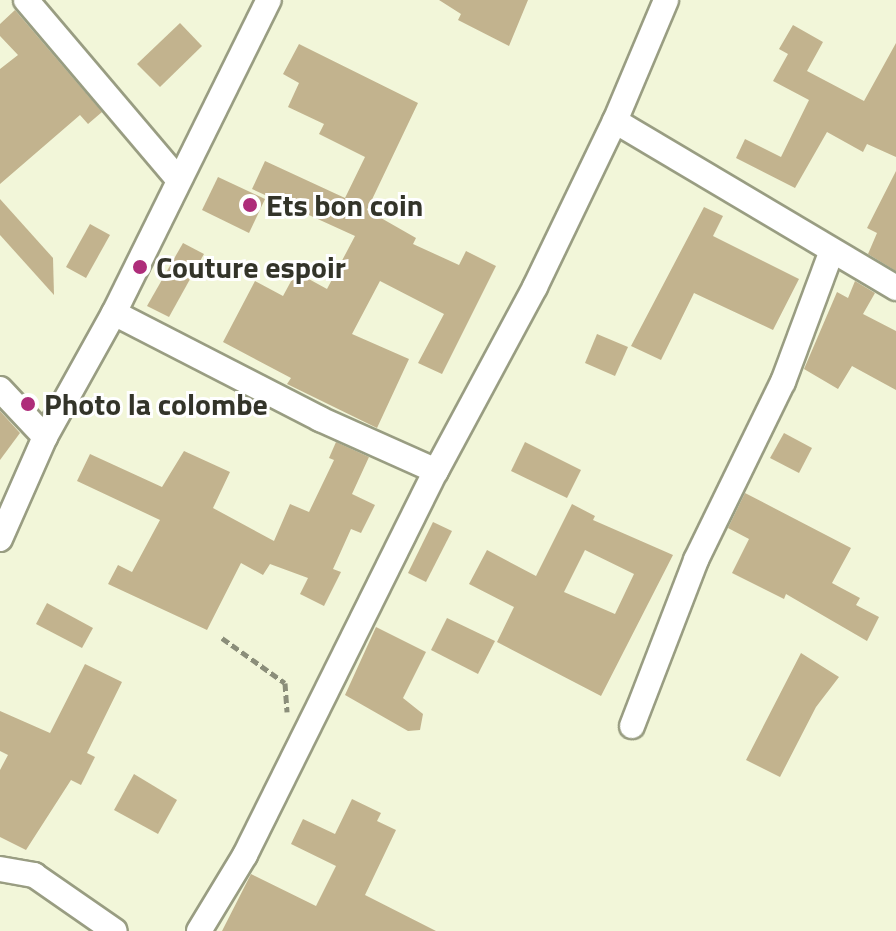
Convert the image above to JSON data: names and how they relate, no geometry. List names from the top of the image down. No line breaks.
{"places":["Ets bon coin","Couture espoir","Photo la colombe"]}
